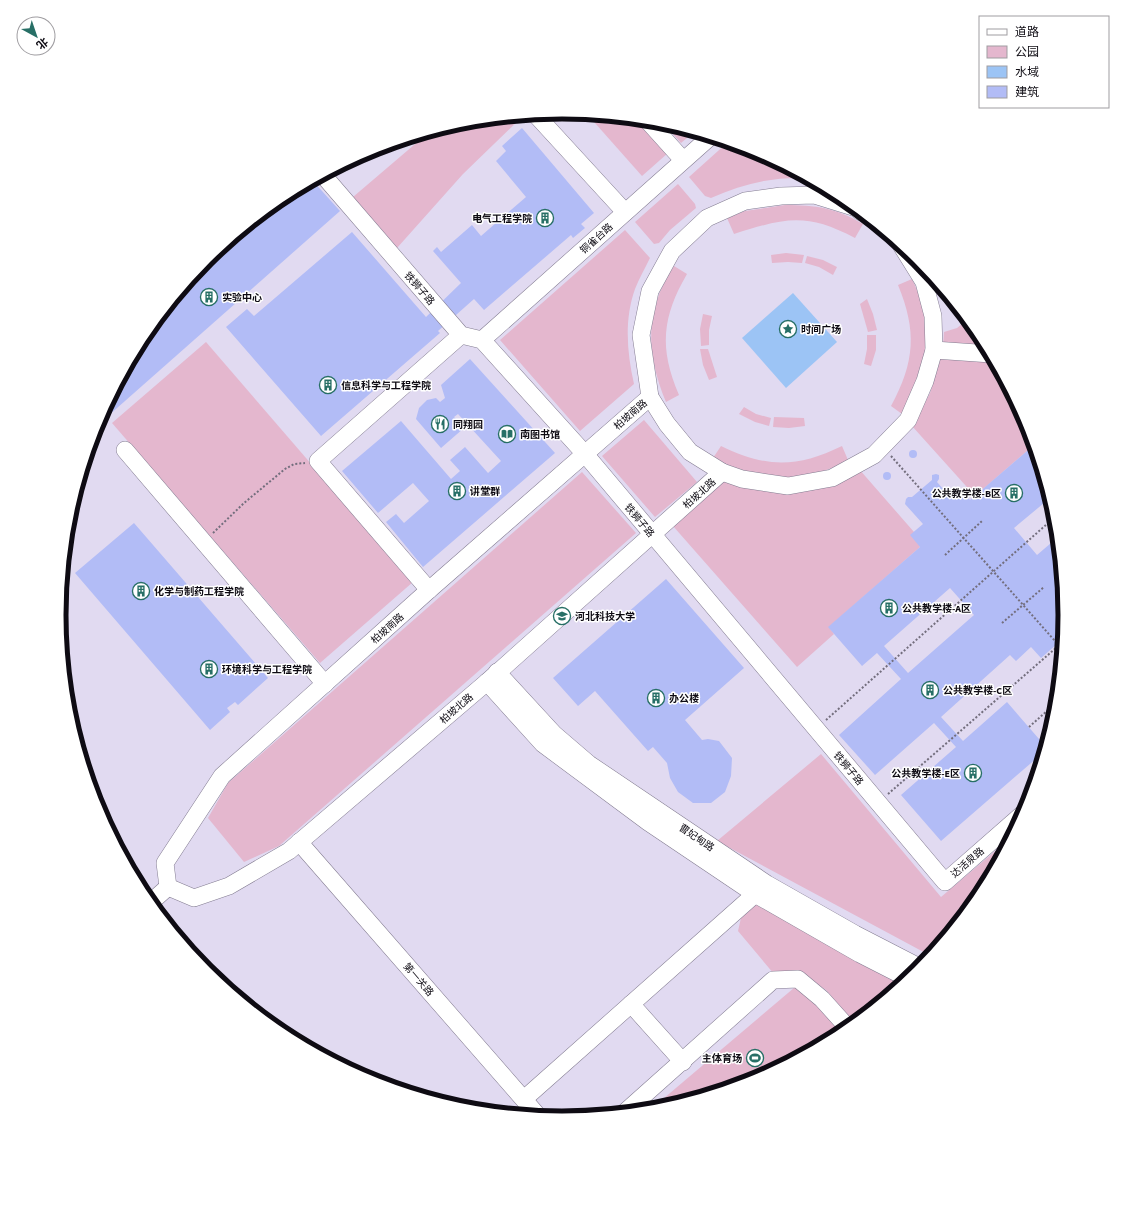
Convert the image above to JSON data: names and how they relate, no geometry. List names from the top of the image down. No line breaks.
{"streets":{"street":["铜雀台路","铁狮子路","柏坡南路","柏坡北路","曹妃甸路","达活泉路","第一关路"]},"crossings":[["铜雀台路","铁狮子路"],["铁狮子路","柏坡南路"],["铁狮子路","柏坡北路"],["铁狮子路","达活泉路"],["柏坡南路","柏坡北路"],["柏坡北路","曹妃甸路"],["柏坡北路","第一关路"]],"places":{"building":["电气工程学院","实验中心","信息科学与工程学院","讲堂群","公共教学楼-B区","化学与制药工程学院","公共教学楼-A区","环境科学与工程学院","公共教学楼-C区","办公楼","公共教学楼-E区"],"place":["时间广场"],"restaurant":["同翔园"],"library":["南图书馆"],"school or university":["河北科技大学"],"sports":["主体育场"]},"legend":["道路","公园","水域","建筑"],"north":"bottom right"}
